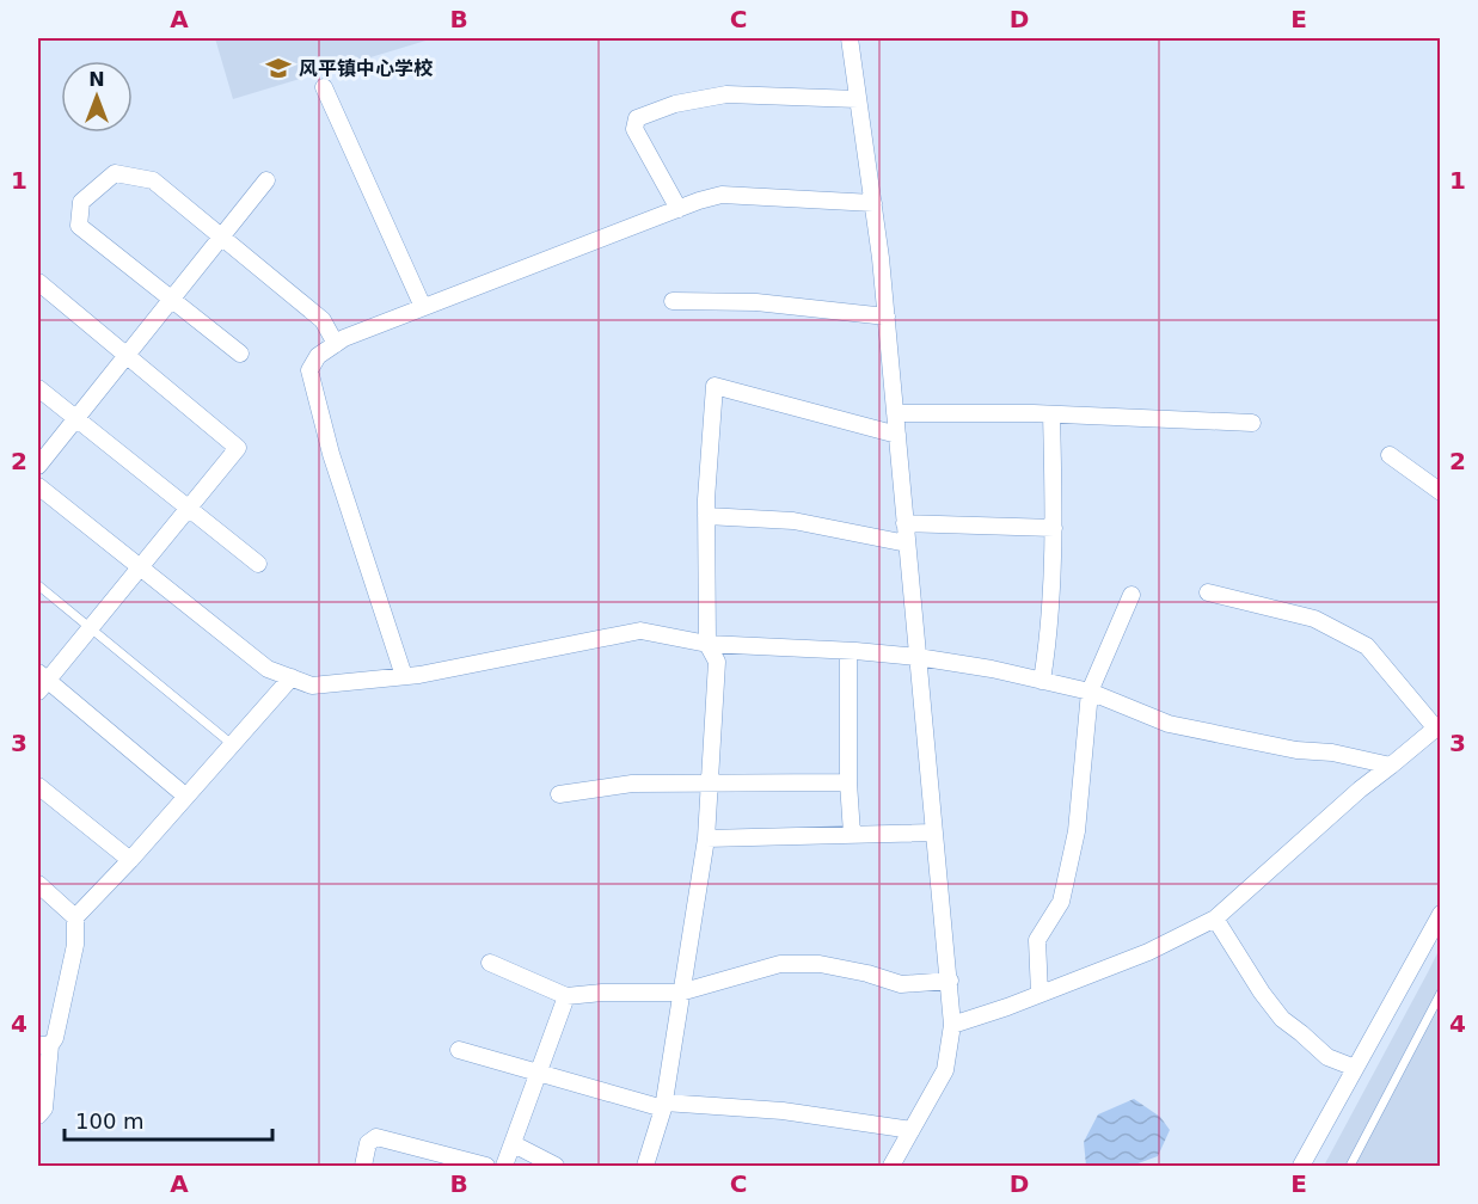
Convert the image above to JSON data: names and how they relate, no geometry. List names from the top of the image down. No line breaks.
{"places":{"school or university":["风平镇中心学校"]},"scale_bar":"100 m","north":"top","grid":{"columns":["A","B","C","D","E"],"rows":["1","2","3","4"]}}
